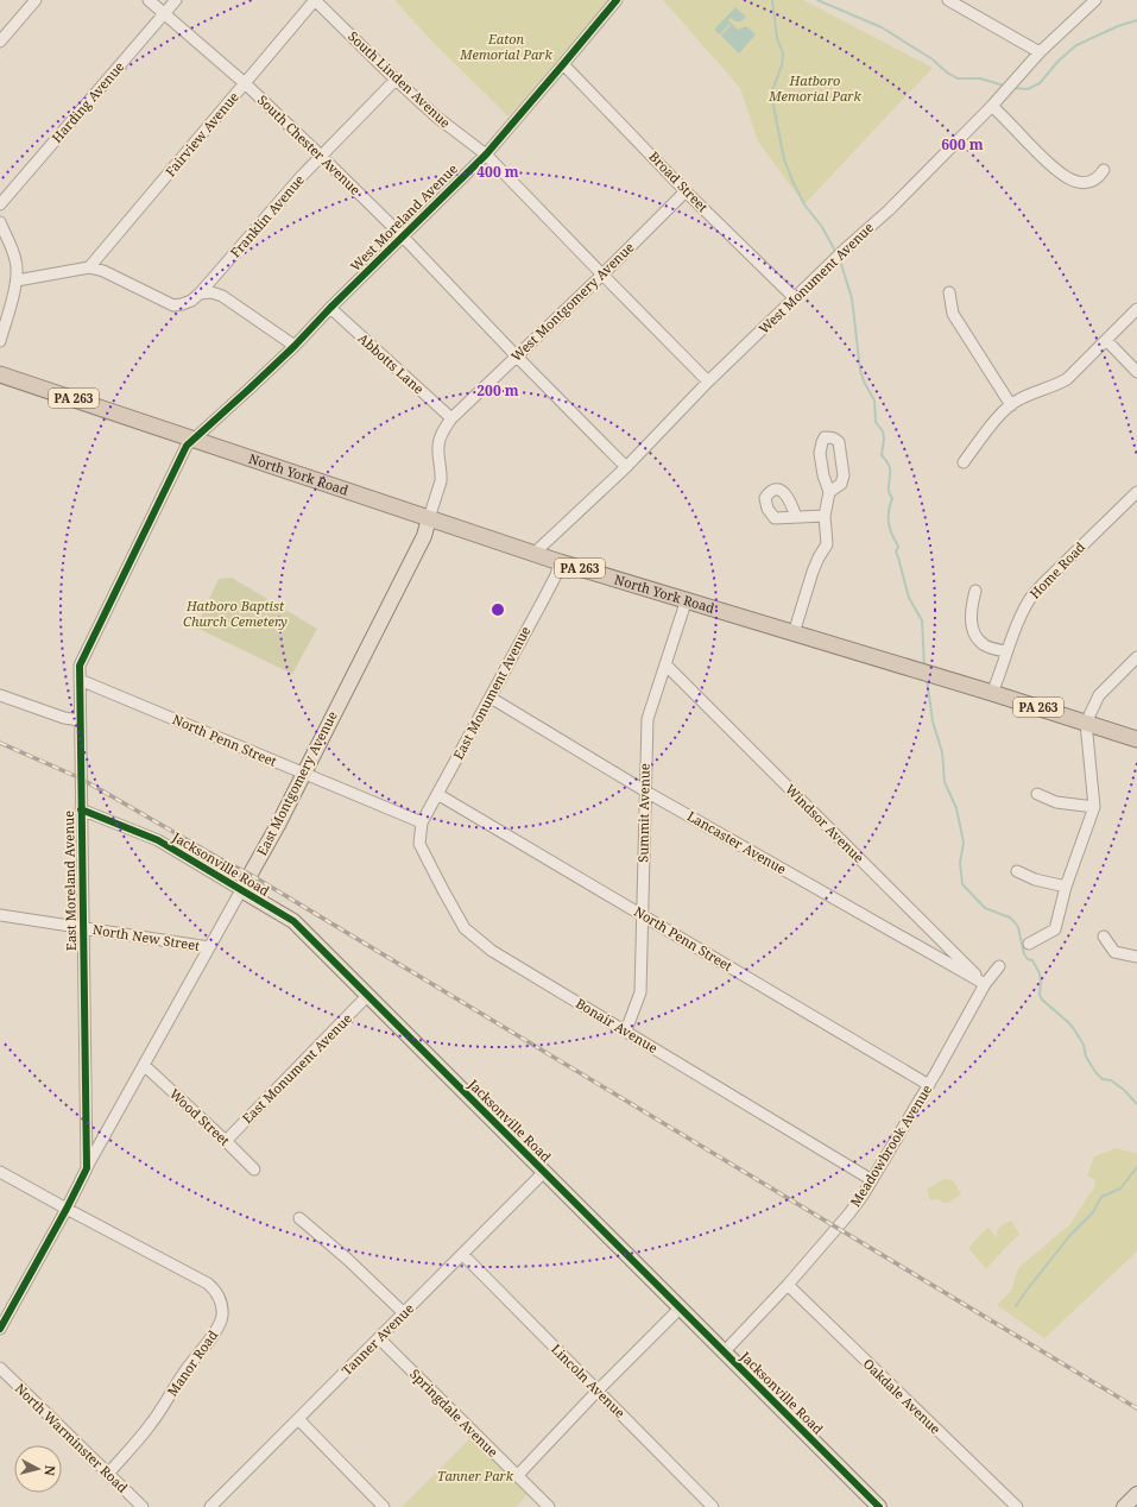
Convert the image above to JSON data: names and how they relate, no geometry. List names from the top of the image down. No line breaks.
{"streets":{"highway":["PA 263","North York Road"],"main road":["East Montgomery Avenue","Jacksonville Road"],"street":["South Linden Avenue","Harding Avenue","Fairview Avenue","South Chester Avenue","Broad Street","Franklin Avenue","West Moreland Avenue","West Monument Avenue","West Montgomery Avenue","Abbotts Lane","Home Road","East Monument Avenue","North Penn Street","Summit Avenue","Windsor Avenue","Lancaster Avenue","East Moreland Avenue","North New Street","Bonair Avenue","Wood Street","Meadowbrook Avenue","Tanner Avenue","Manor Road","Lincoln Avenue","Oakdale Avenue","Springdale Avenue","North Warminster Road"]},"crossings":[["South Linden Avenue","Fairview Avenue"],["South Linden Avenue","Franklin Avenue"],["South Linden Avenue","West Moreland Avenue"],["South Linden Avenue","West Monument Avenue"],["South Linden Avenue","West Montgomery Avenue"],["Harding Avenue","South Chester Avenue"],["Fairview Avenue","South Chester Avenue"],["South Chester Avenue","Franklin Avenue"],["South Chester Avenue","West Moreland Avenue"],["South Chester Avenue","West Monument Avenue"],["South Chester Avenue","West Montgomery Avenue"],["Broad Street","West Moreland Avenue"],["Broad Street","West Monument Avenue"],["Broad Street","West Montgomery Avenue"],["West Moreland Avenue","Abbotts Lane"],["West Moreland Avenue","PA 263"],["West Moreland Avenue","North York Road"],["West Moreland Avenue","East Moreland Avenue"],["West Monument Avenue","North York Road"],["West Montgomery Avenue","Abbotts Lane"],["West Montgomery Avenue","North York Road"],["West Montgomery Avenue","East Montgomery Avenue"],["PA 263","North York Road"],["PA 263","East Moreland Avenue"],["North York Road","Home Road"],["North York Road","East Monument Avenue"],["North York Road","East Montgomery Avenue"],["North York Road","Summit Avenue"],["North York Road","East Moreland Avenue"],["East Monument Avenue","North Penn Street"],["East Monument Avenue","Lancaster Avenue"],["East Monument Avenue","Jacksonville Road"],["East Monument Avenue","Bonair Avenue"],["East Monument Avenue","Wood Street"],["North Penn Street","East Montgomery Avenue"],["North Penn Street","Summit Avenue"],["North Penn Street","East Moreland Avenue"],["North Penn Street","Bonair Avenue"],["North Penn Street","Meadowbrook Avenue"],["East Montgomery Avenue","Jacksonville Road"],["East Montgomery Avenue","East Moreland Avenue"],["East Montgomery Avenue","North New Street"],["East Montgomery Avenue","Wood Street"],["Summit Avenue","Windsor Avenue"],["Summit Avenue","Lancaster Avenue"],["Summit Avenue","Bonair Avenue"],["Windsor Avenue","Lancaster Avenue"],["Windsor Avenue","Meadowbrook Avenue"],["Lancaster Avenue","Meadowbrook Avenue"],["Jacksonville Road","East Moreland Avenue"],["Jacksonville Road","Meadowbrook Avenue"],["Jacksonville Road","Tanner Avenue"],["East Moreland Avenue","North New Street"],["East Moreland Avenue","Manor Road"],["Bonair Avenue","Meadowbrook Avenue"],["Meadowbrook Avenue","Oakdale Avenue"],["Tanner Avenue","Lincoln Avenue"],["Tanner Avenue","Springdale Avenue"],["Manor Road","North Warminster Road"]],"parks":["Eaton Memorial Park","Hatboro Memorial Park","Hatboro Baptist Church Cemetery","Tanner Park"],"north":"right","rings":["600 m","400 m","200 m"]}
